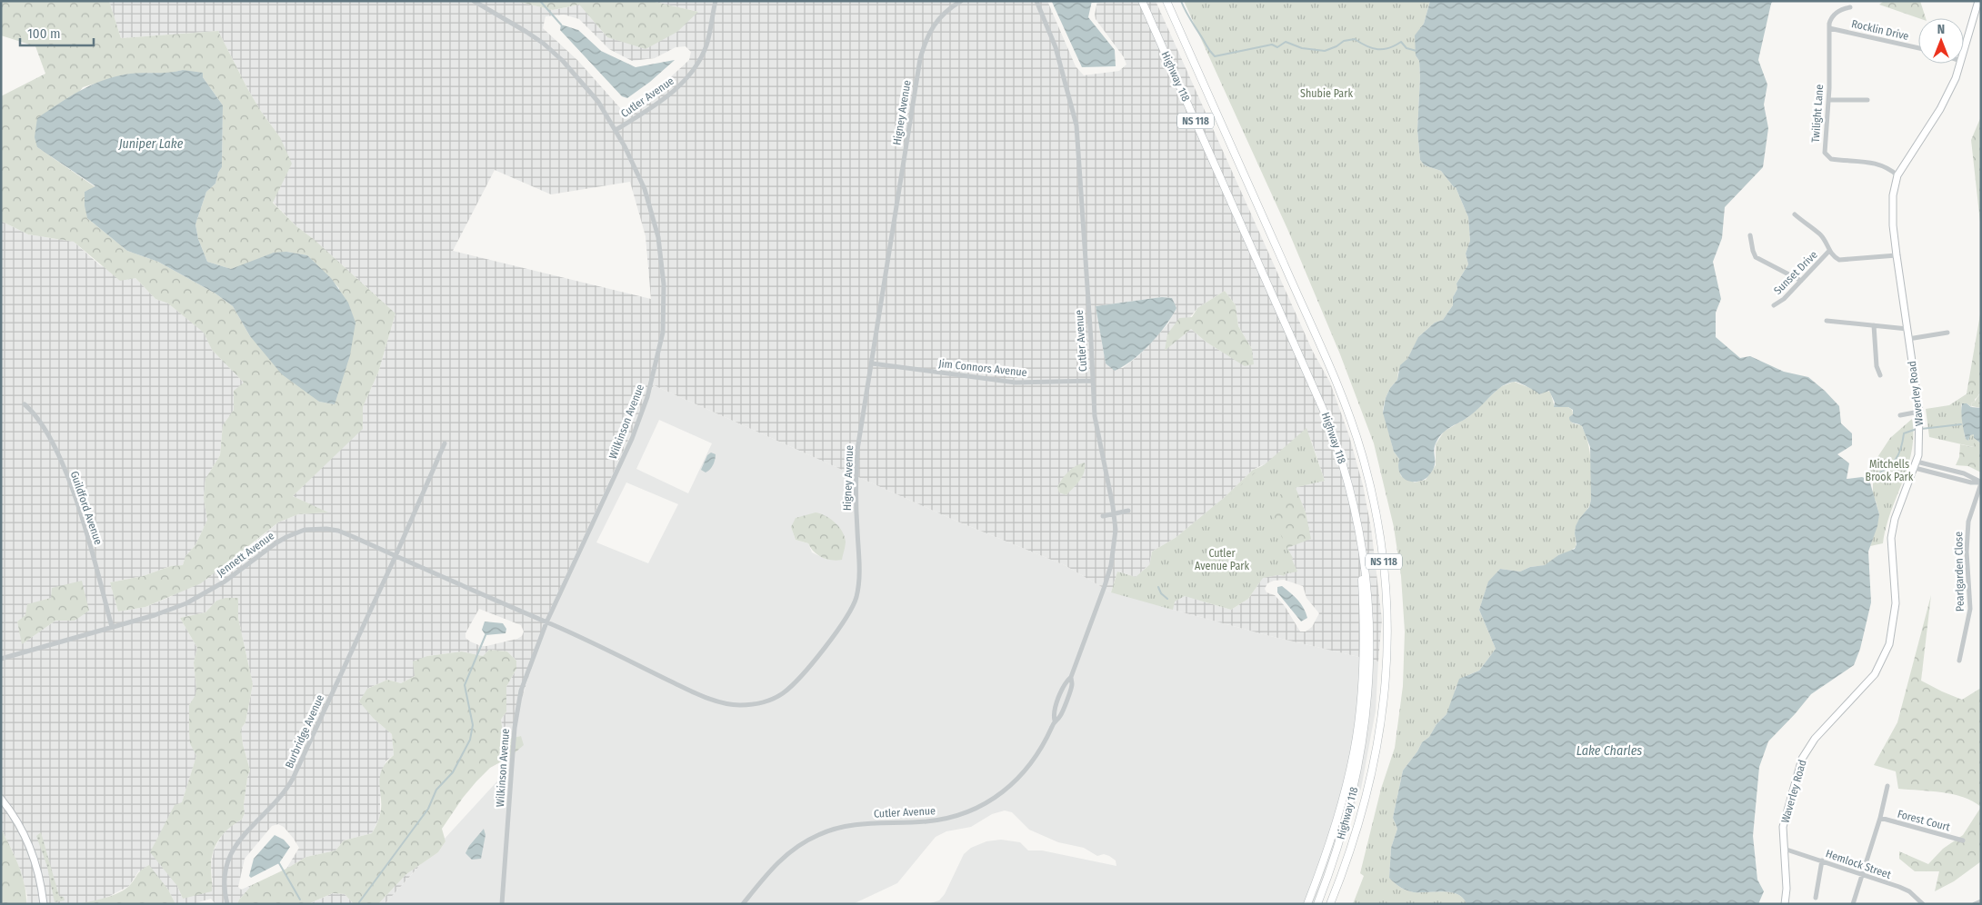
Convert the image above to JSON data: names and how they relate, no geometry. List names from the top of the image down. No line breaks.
{"streets":{"highway":["Highway 118","NS 118"],"main road":["Waverley Road"],"street":["Rocklin Drive","Cutler Avenue","Higney Avenue","Twilight Lane","Sunset Drive","Jim Connors Avenue","Wilkinson Avenue","Guildford Avenue","Jennett Avenue","Pearlgarden Close","Burbridge Avenue","Forest Court","Hemlock Street"]},"crossings":[["Rocklin Drive","Twilight Lane"],["Cutler Avenue","Jim Connors Avenue"],["Cutler Avenue","Wilkinson Avenue"],["Higney Avenue","Jim Connors Avenue"],["Higney Avenue","Wilkinson Avenue"],["Higney Avenue","Jennett Avenue"],["Twilight Lane","Waverley Road"],["Waverley Road","Hemlock Street"],["Wilkinson Avenue","Jennett Avenue"],["Guildford Avenue","Jennett Avenue"],["Jennett Avenue","Burbridge Avenue"]],"water":["Juniper Lake","Lake Charles"],"parks":["Shubie Park","Mitchells Brook Park","Cutler Avenue Park"],"scale_bar":"100 m","north":"top"}
